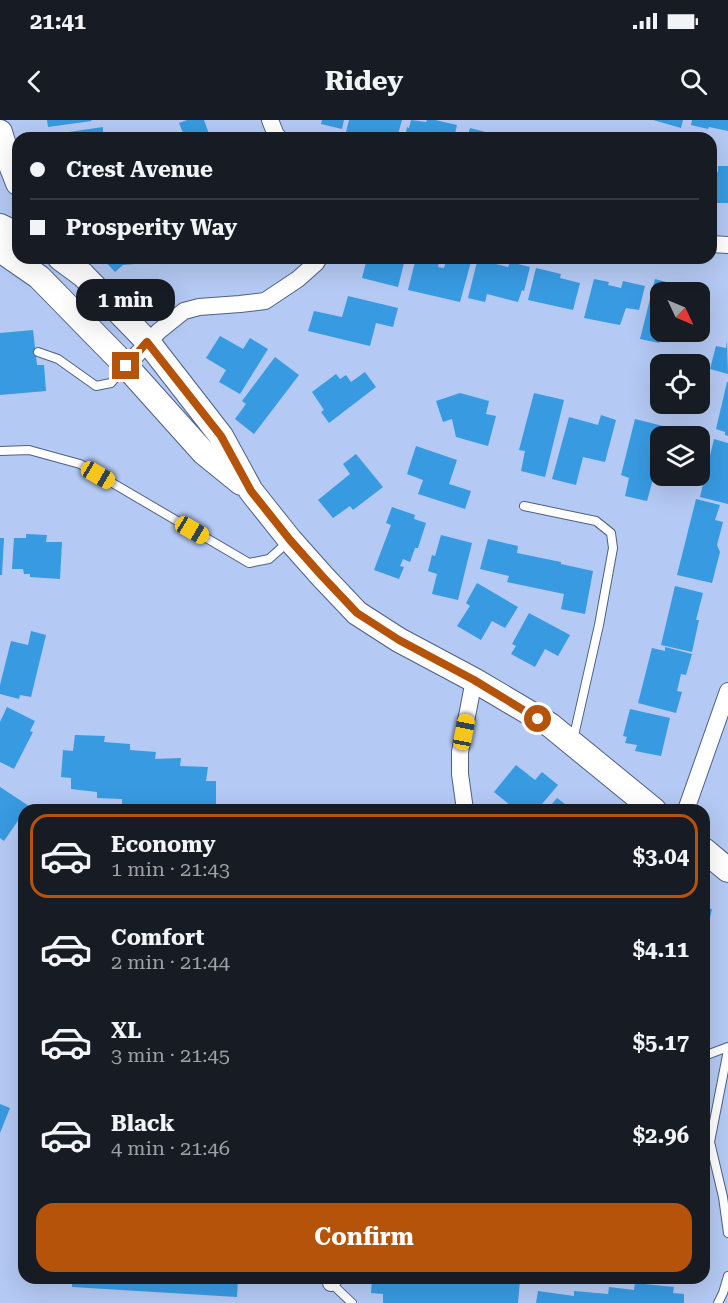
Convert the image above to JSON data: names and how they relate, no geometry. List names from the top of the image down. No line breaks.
{"north":"bottom right","page":{"status":"21:41","header":"Ridey","banner":["Crest Avenue","Prosperity Way"],"bubble":"1 min","list":[{"name":"Economy","note":"1 min · 21:43","value":"$3.04"},{"name":"Comfort","note":"2 min · 21:44","value":"$4.11"},{"name":"XL","note":"3 min · 21:45","value":"$5.17"},{"name":"Black","note":"4 min · 21:46","value":"$2.96"}],"buttons":"Confirm"}}
